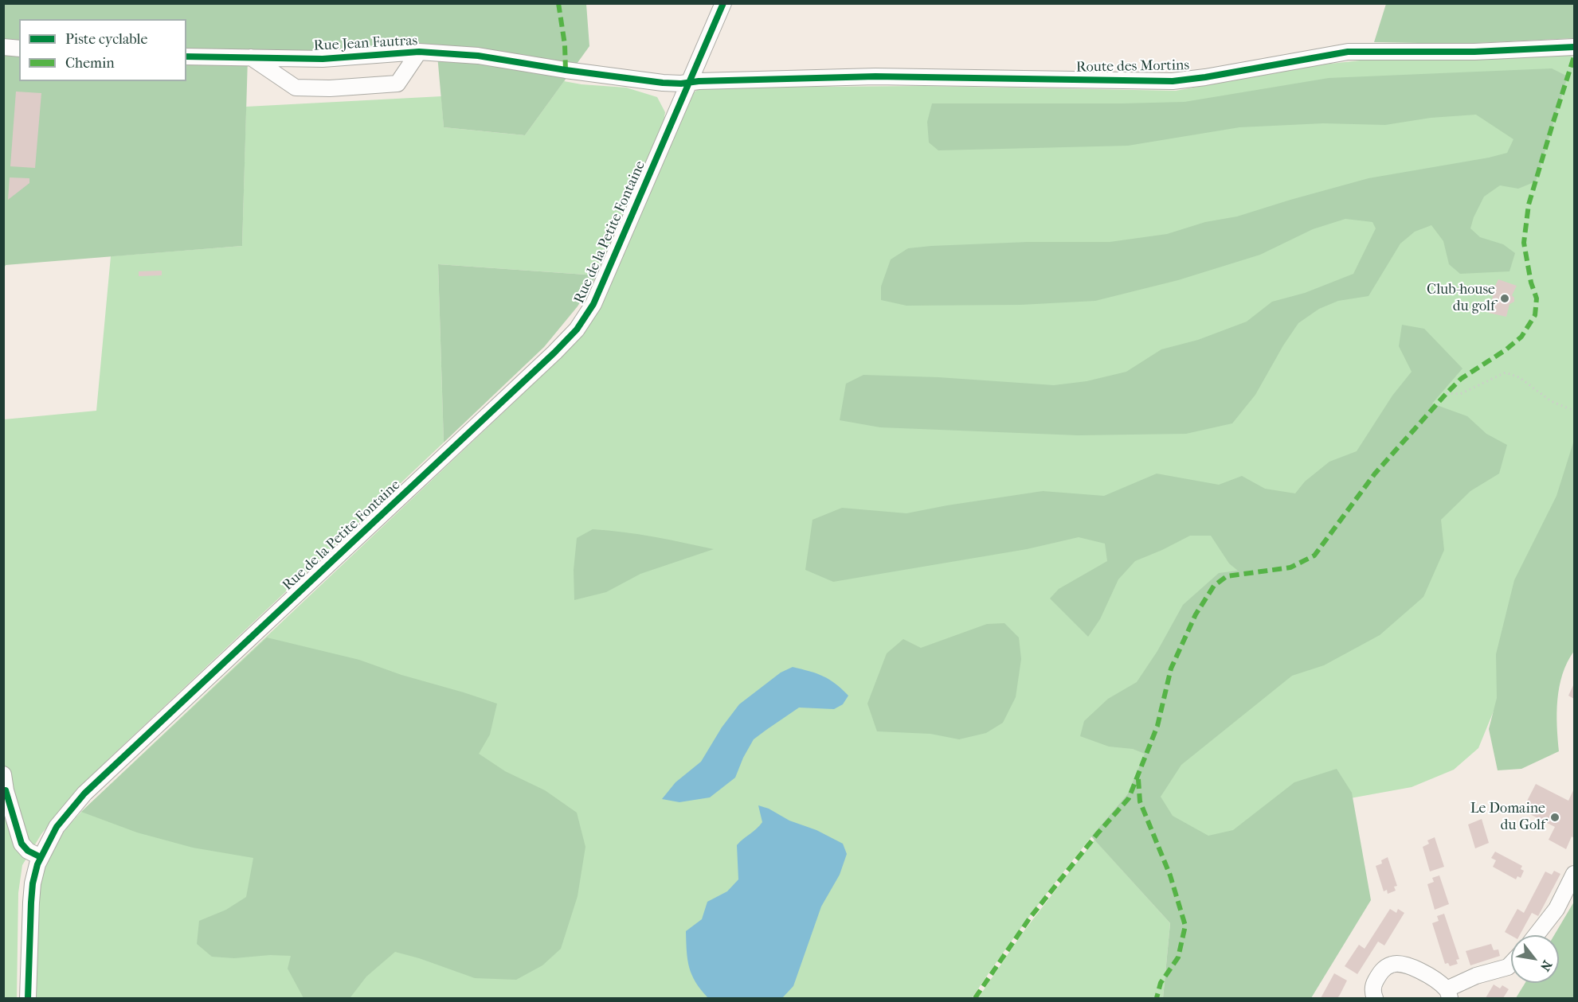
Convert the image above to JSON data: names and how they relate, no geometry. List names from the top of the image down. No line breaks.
{"streets":{"street":["Rue Jean Fautras","Route des Mortins","Rue de la Petite Fontaine"]},"crossings":[["Rue Jean Fautras","Route des Mortins"],["Rue Jean Fautras","Rue de la Petite Fontaine"],["Route des Mortins","Rue de la Petite Fontaine"]],"places":["Club-house du golf","Le Domaine du Golf"],"legend":["Piste cyclable","Chemin"],"north":"bottom right"}
